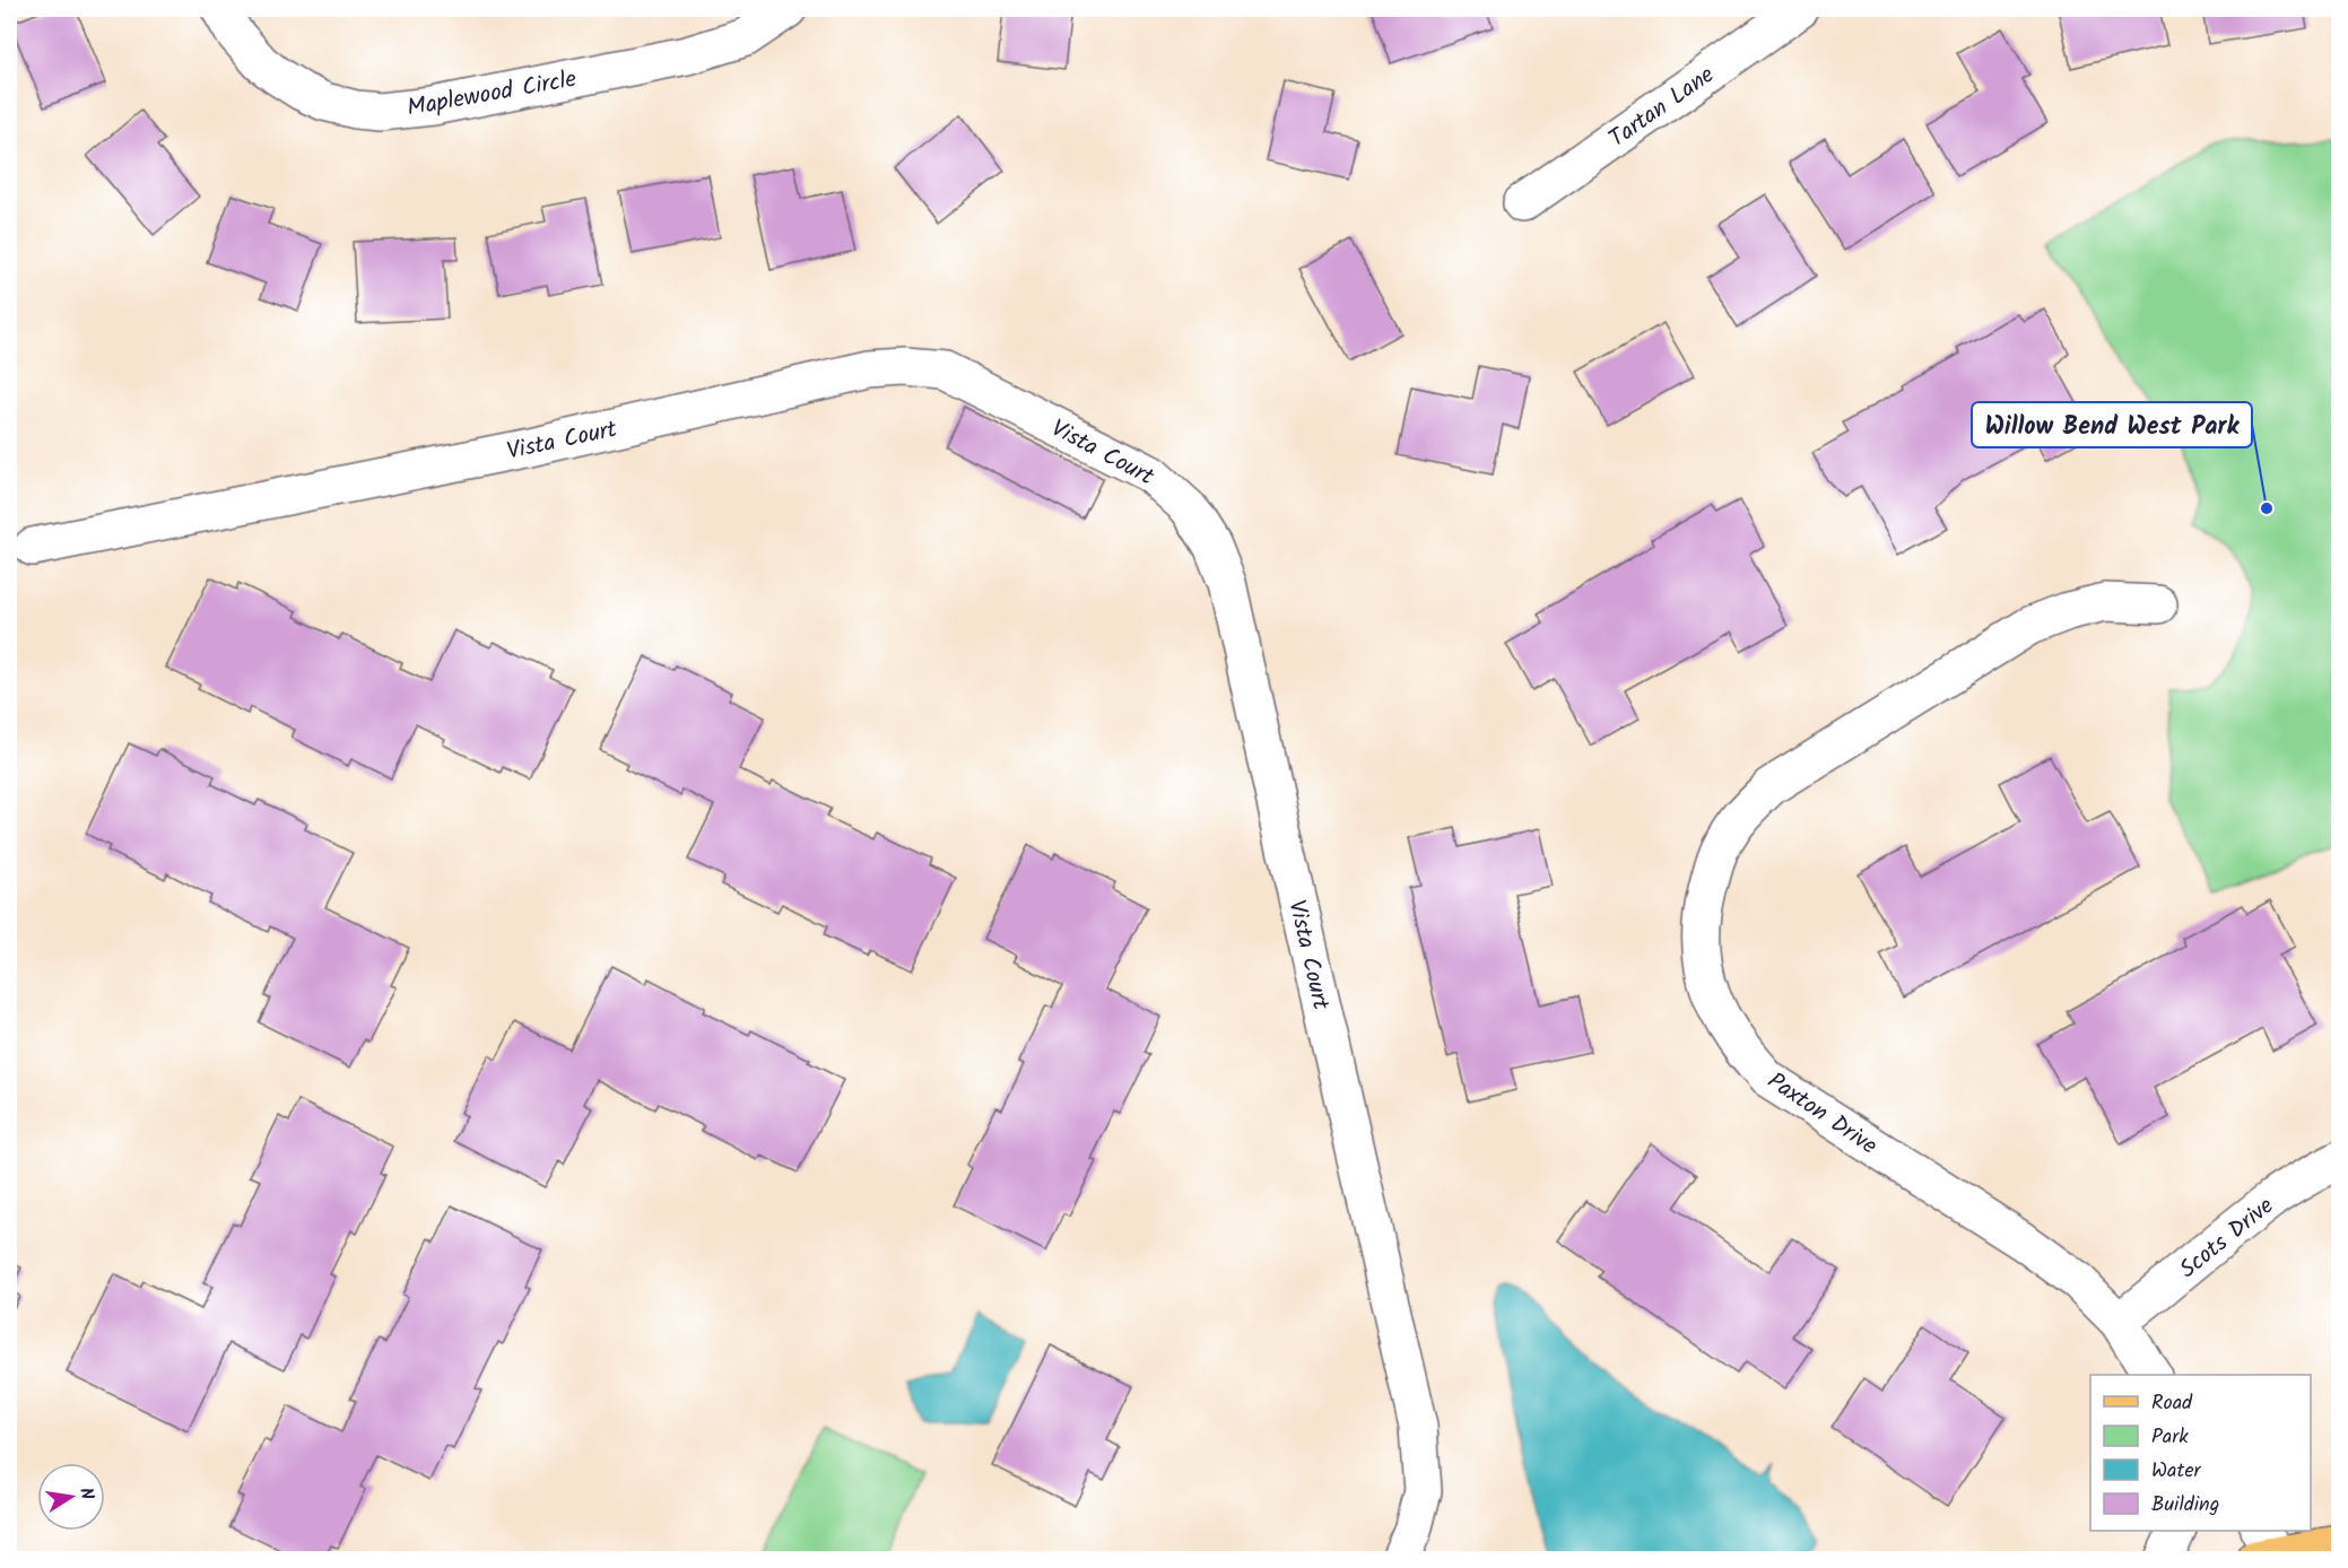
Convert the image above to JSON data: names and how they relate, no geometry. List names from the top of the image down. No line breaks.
{"streets":{"street":["Maplewood Circle","Tartan Lane","Vista Court","Paxton Drive","Scots Drive"]},"crossings":[["Paxton Drive","Scots Drive"]],"places":["Willow Bend West Park"],"legend":["Road","Park","Water","Building"],"north":"right"}
